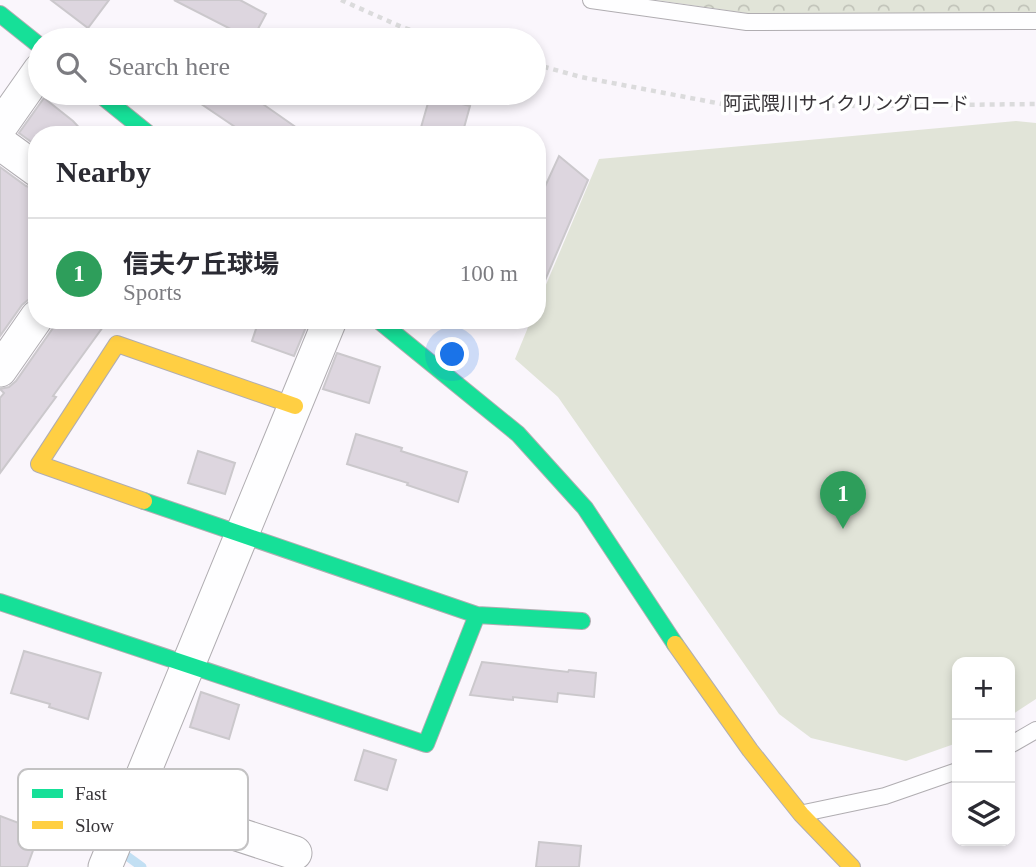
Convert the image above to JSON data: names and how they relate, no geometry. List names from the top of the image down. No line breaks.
{"streets":{"path":["阿武隈川サイクリングロード"]},"legend":["Fast","Slow"],"page":{"search":"Search here","heading":"Nearby","list":[{"mark":"1","name":"信夫ケ丘球場","note":"Sports","value":"100 m"}],"pins":"1","map_buttons":["+","−"]}}
